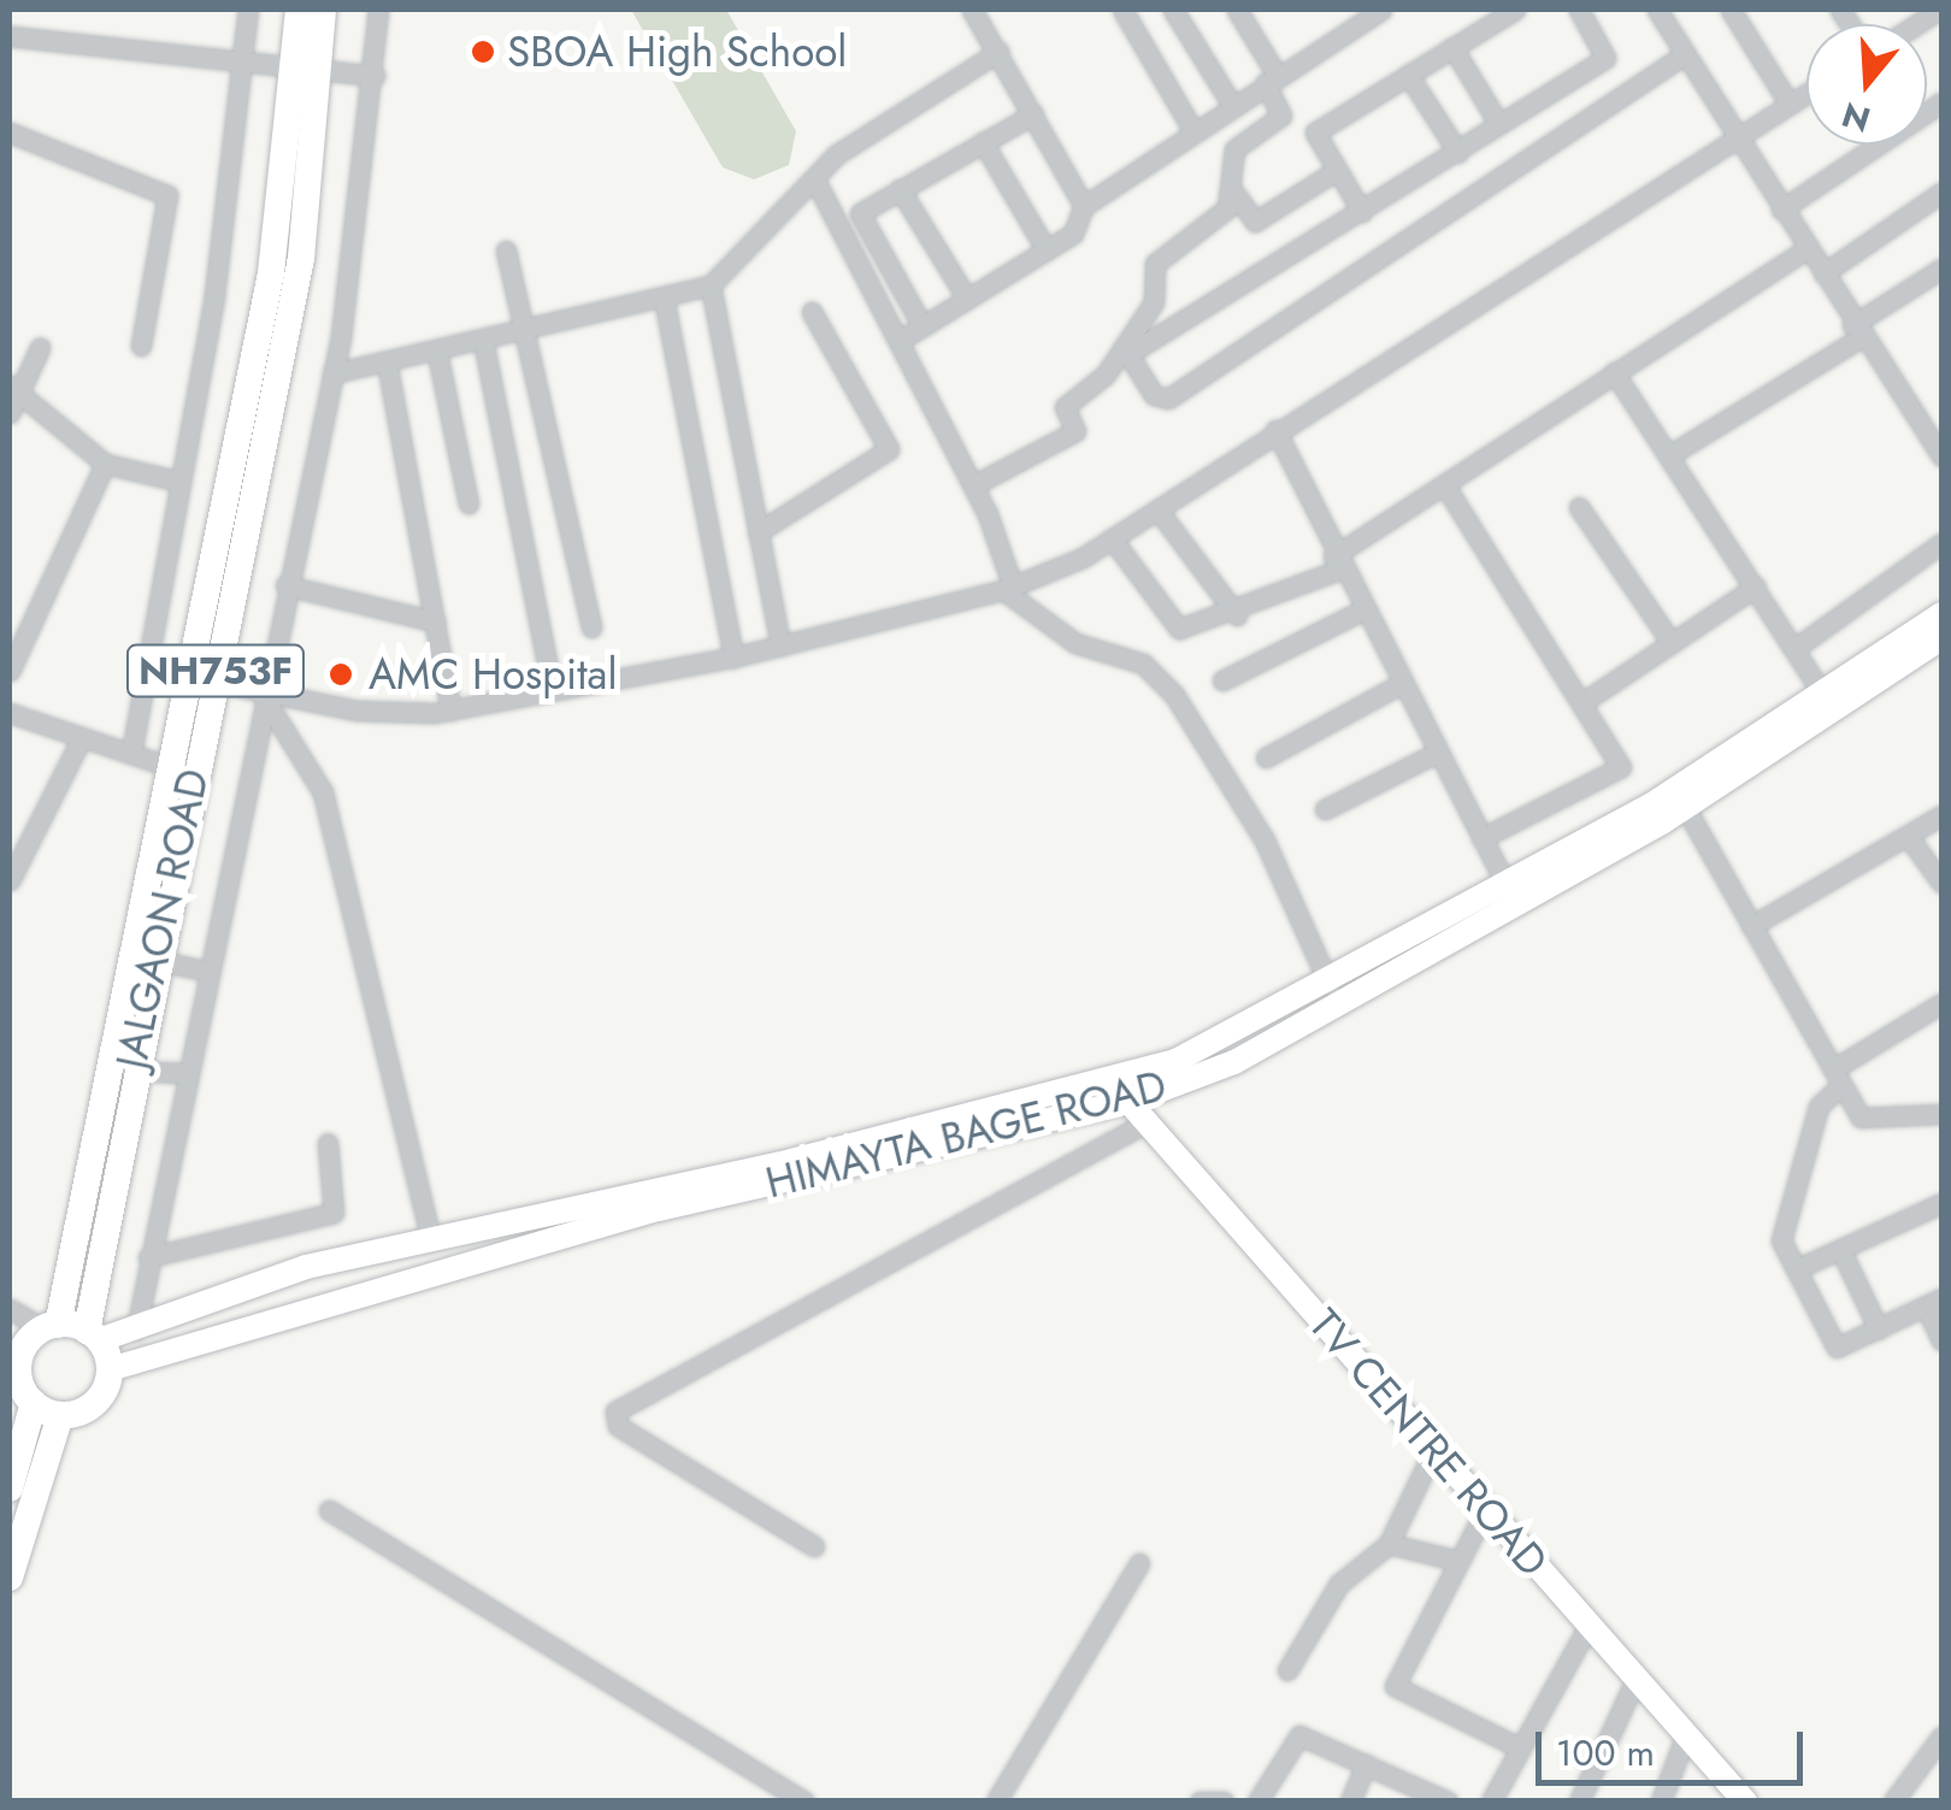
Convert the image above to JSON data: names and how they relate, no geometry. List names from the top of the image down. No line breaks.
{"streets":{"highway":["NH753F","JALGAON ROAD"],"main road":["HIMAYTA BAGE ROAD","TV CENTRE ROAD"]},"crossings":[["JALGAON ROAD","HIMAYTA BAGE ROAD"],["HIMAYTA BAGE ROAD","TV CENTRE ROAD"]],"places":["SBOA High School","AMC Hospital"],"scale_bar":"100 m","north":"bottom"}
